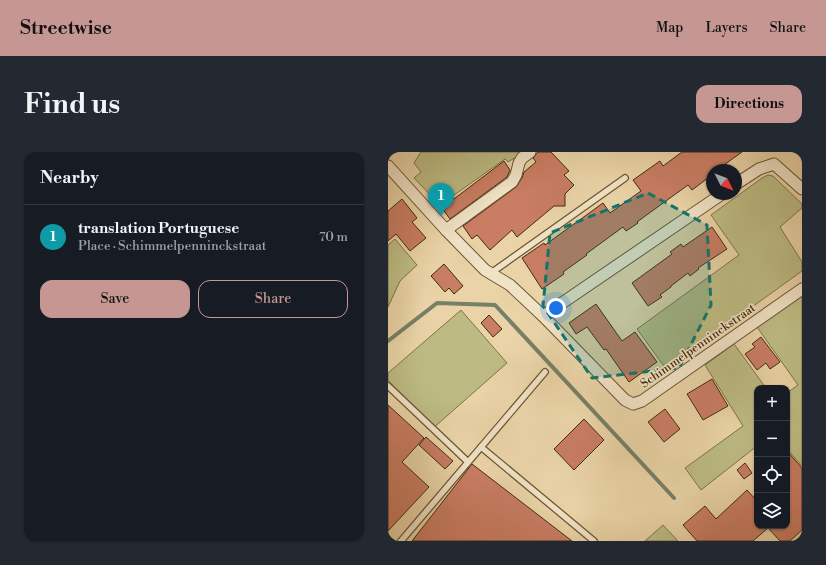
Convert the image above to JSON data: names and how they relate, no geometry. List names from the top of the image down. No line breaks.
{"streets":{"street":["Schimmelpenninckstraat"]},"north":"bottom right","page":{"header":"Streetwise","nav":["Map","Layers","Share"],"buttons":["Directions",["Save","Share"]],"title":"Find us","heading":"Nearby","pins":"1","list":[{"mark":"1","name":"translation Portuguese","note":"Place · Schimmelpenninckstraat","value":"70 m"}],"map_buttons":["+","−"]}}
